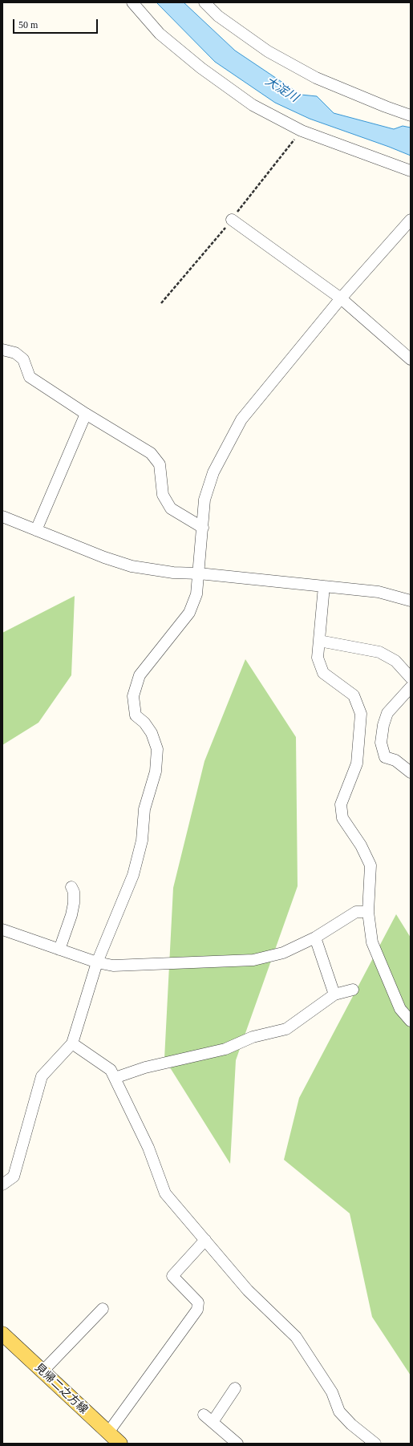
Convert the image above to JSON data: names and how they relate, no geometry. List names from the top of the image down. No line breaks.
{"streets":{"main road":["見帰二之方線"]},"water":["大淀川"],"scale_bar":"50 m"}
